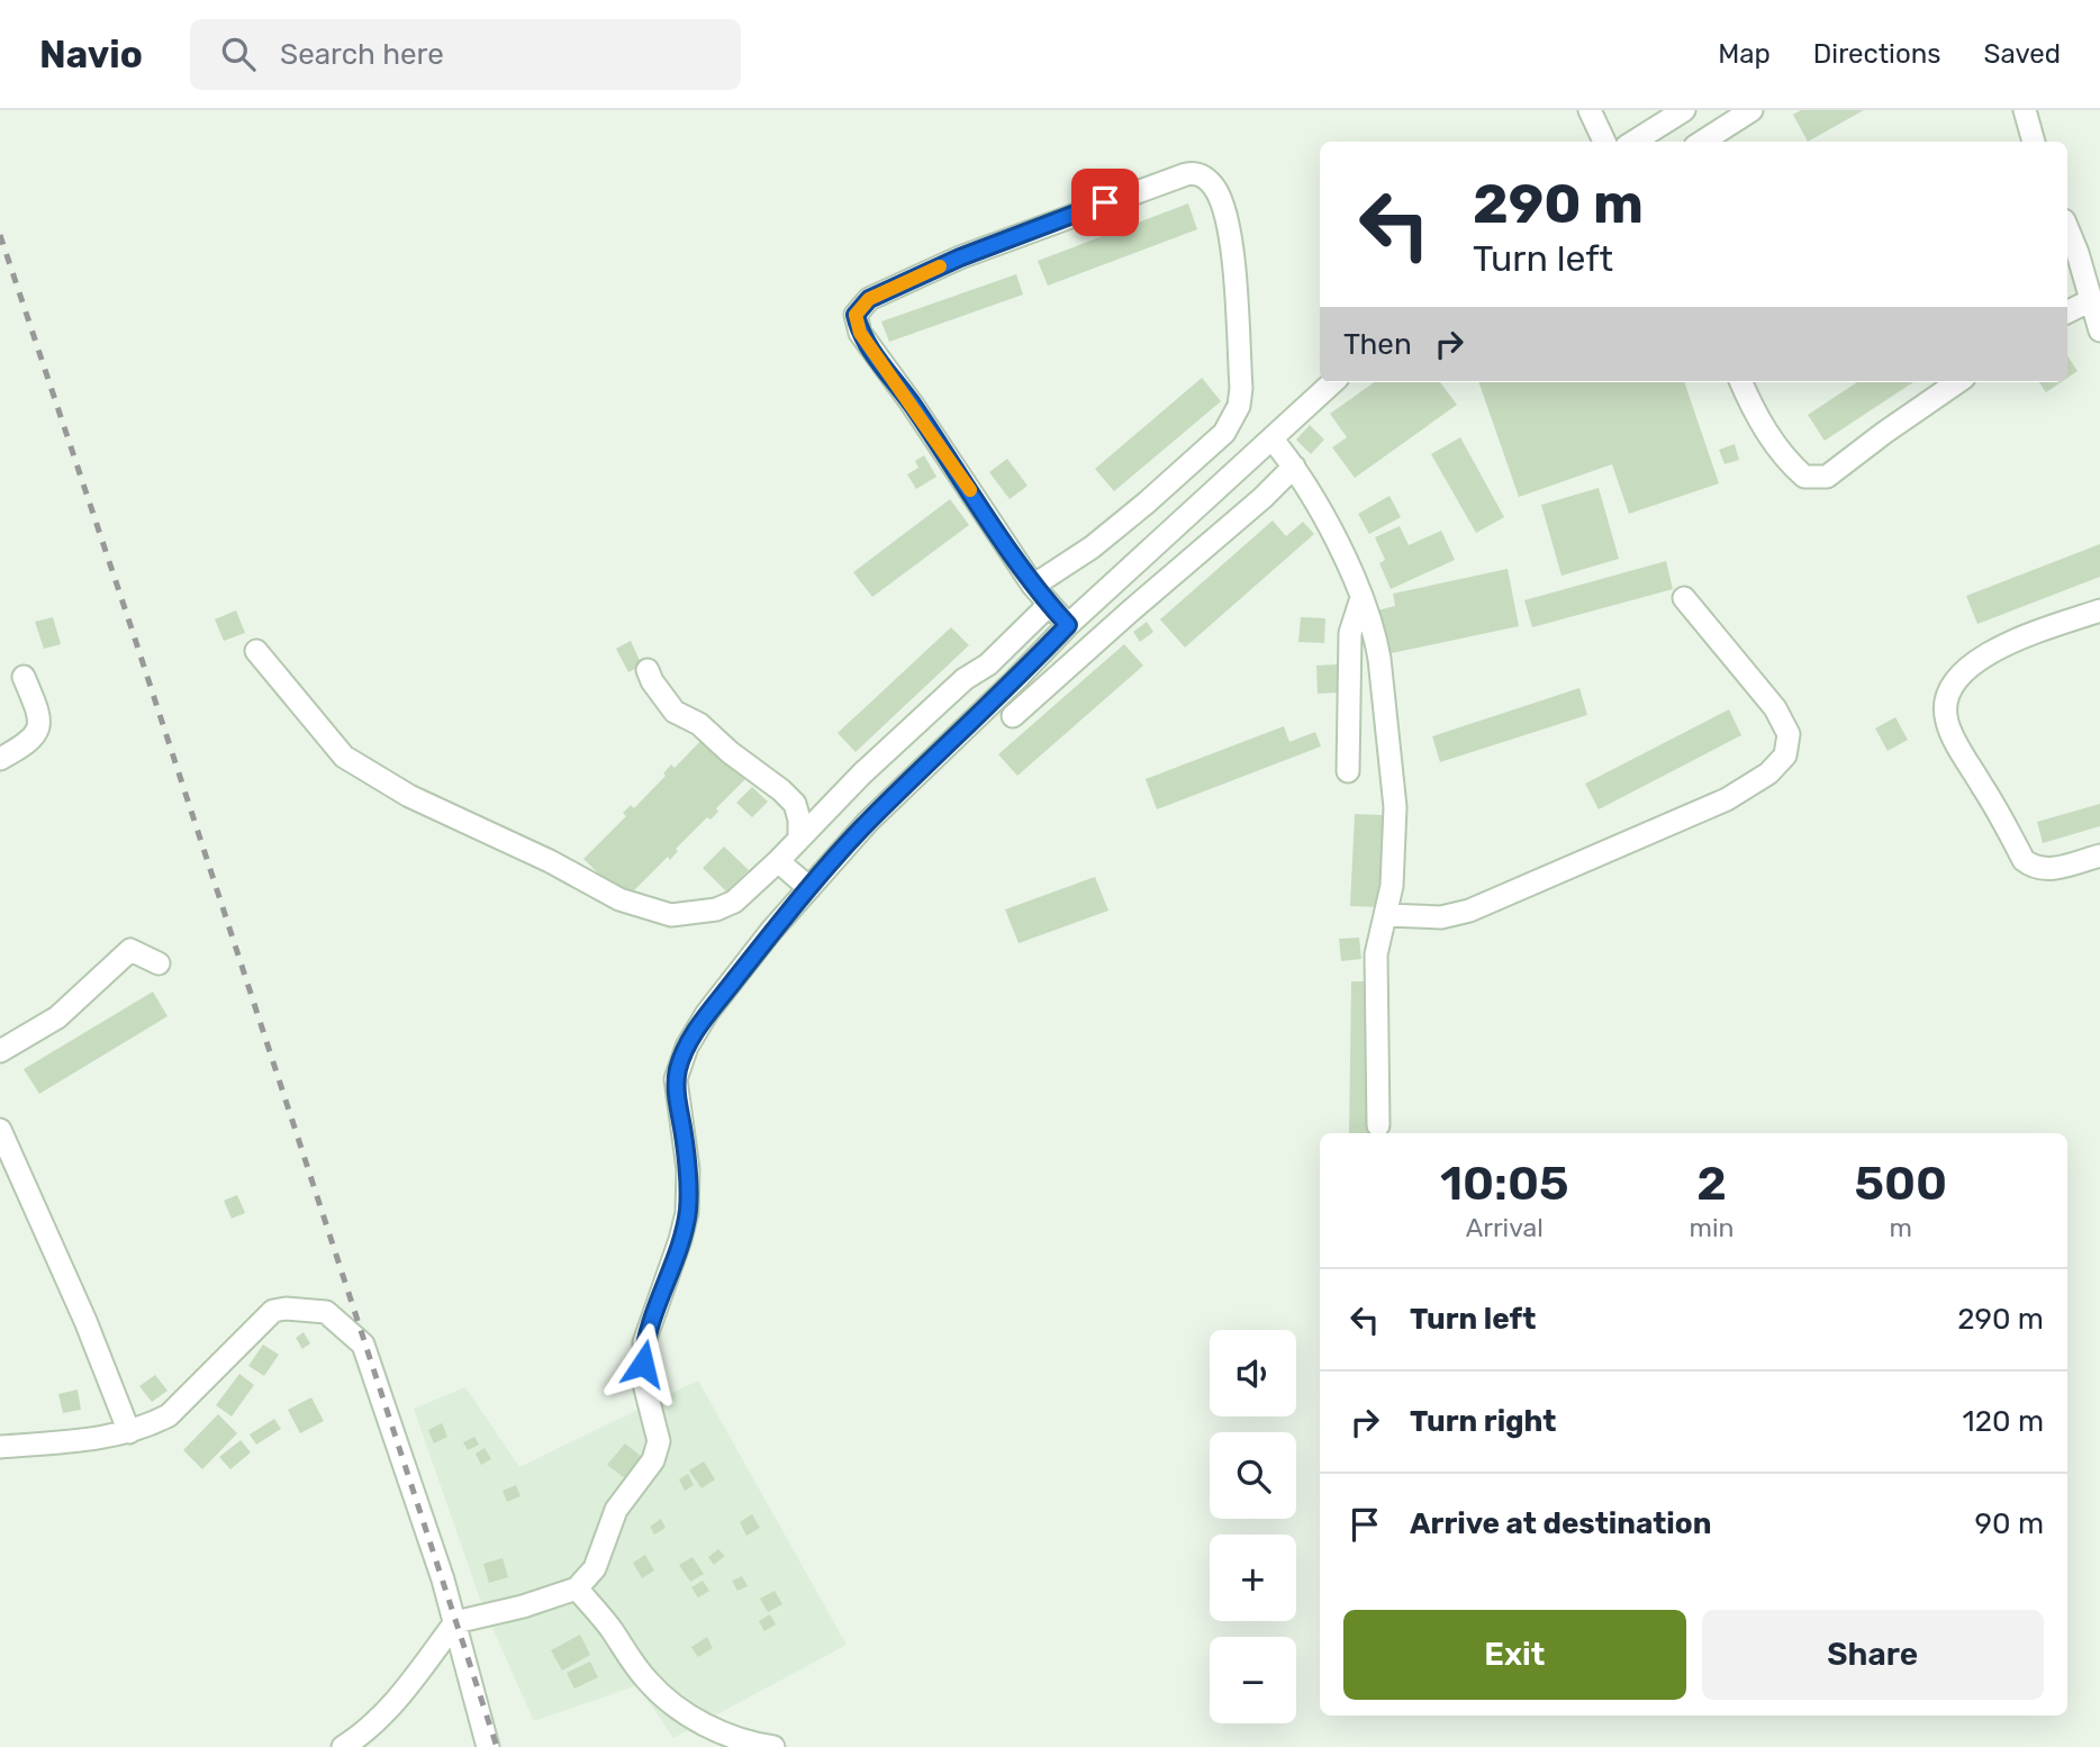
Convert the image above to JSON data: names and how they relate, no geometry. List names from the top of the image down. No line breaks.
{"page":{"header":"Navio","search":"Search here","nav":["Map","Directions","Saved"],"turn":["290 m","Turn left"],"then":"Then","eta":["10:05","Arrival","2","min","500","m"],"list":[{"name":"Turn left","value":"290 m"},{"name":"Turn right","value":"120 m"},{"name":"Arrive at destination","value":"90 m"}],"map_buttons":["+","−"],"buttons":["Exit","Share"]}}
